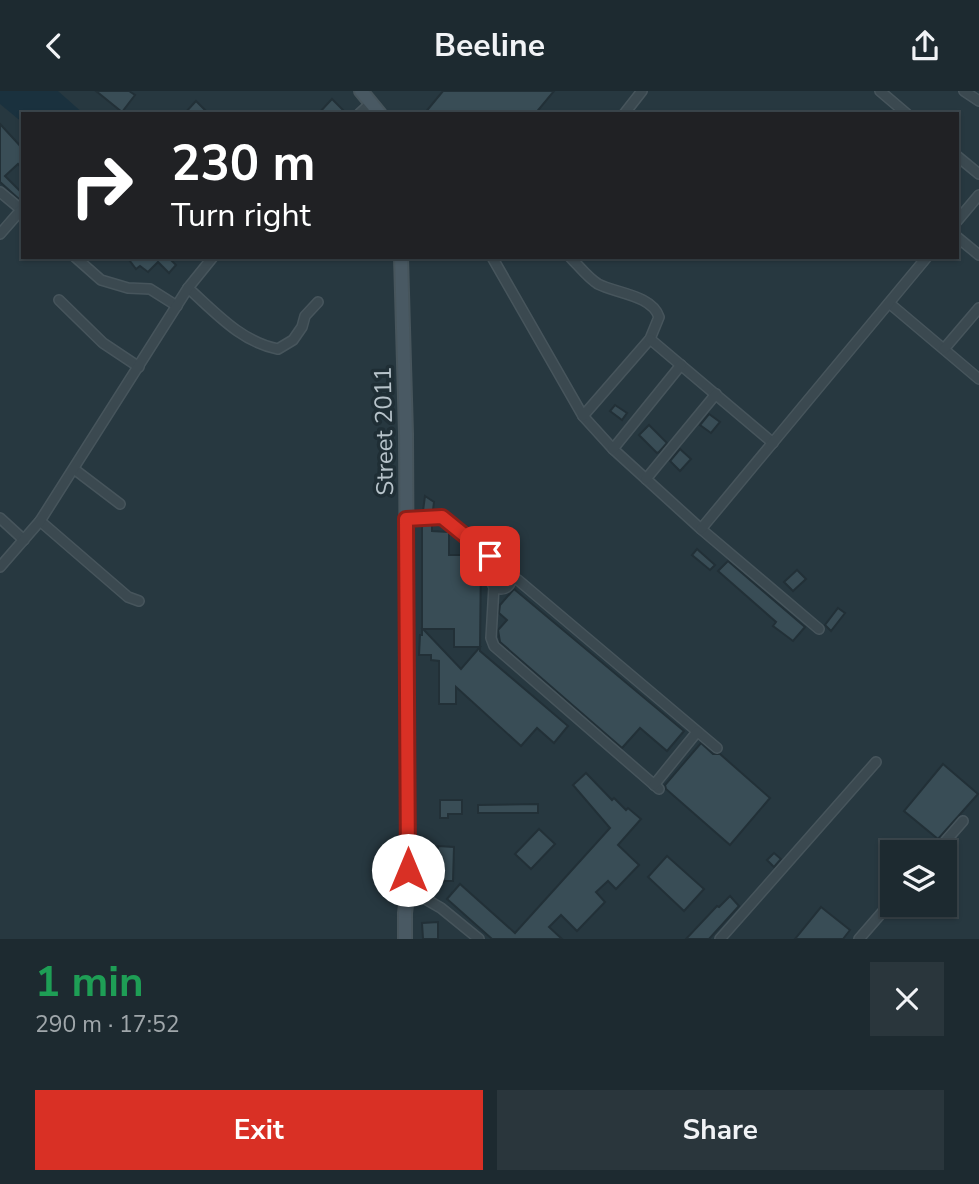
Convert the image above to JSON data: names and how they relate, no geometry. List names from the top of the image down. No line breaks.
{"streets":{"main road":["Street 2011"]},"page":{"header":"Beeline","turn":["230 m","Turn right"],"heading":["1 min","290 m · 17:52"],"buttons":["Exit","Share"]}}
